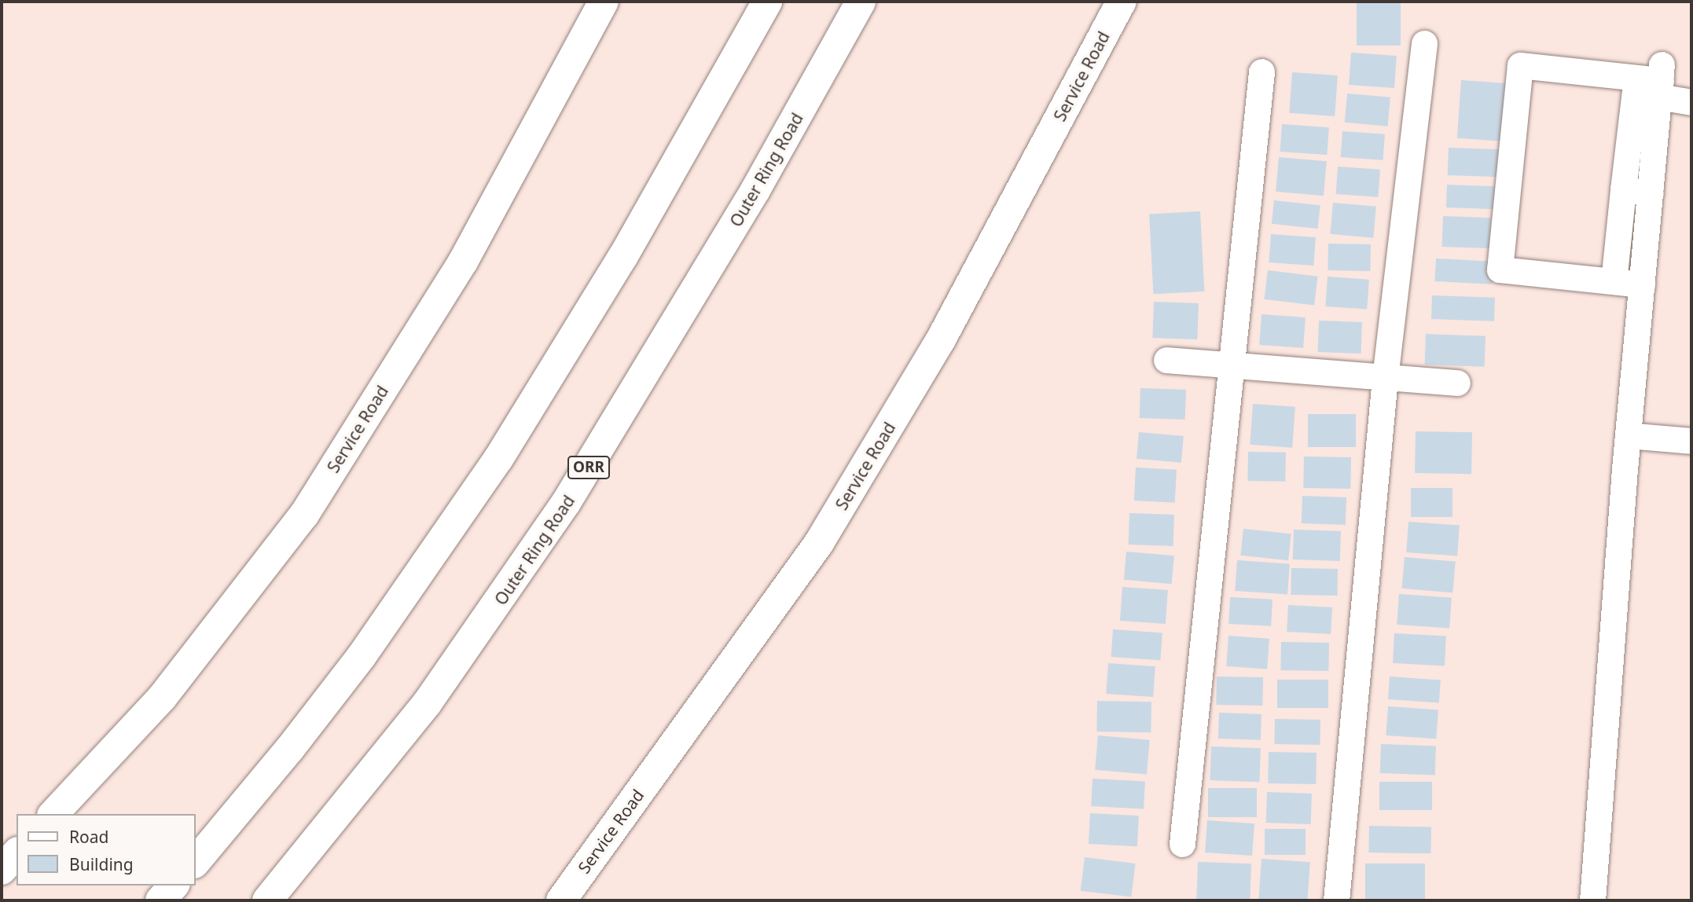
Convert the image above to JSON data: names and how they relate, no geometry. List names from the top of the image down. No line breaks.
{"streets":{"main road":["Service Road","Outer Ring Road","ORR"]},"legend":["Road","Building"]}
